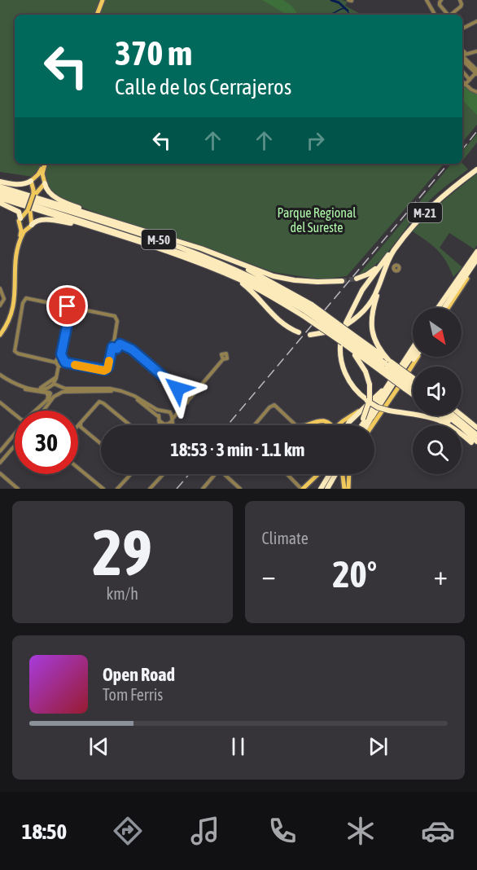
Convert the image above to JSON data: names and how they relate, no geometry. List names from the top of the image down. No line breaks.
{"streets":{"highway":["M-21","M-50"]},"parks":["Parque Regional del Sureste"],"north":"bottom right","page":{"turn":["370 m","Calle de los Cerrajeros"],"limit":"30","trip":"18:53 · 3 min · 1.1 km","tile":[["29","km/h"],"Climate"],"heat":["−","20°","+"],"song":["Open Road","Tom Ferris"],"tabs":"18:50"}}
